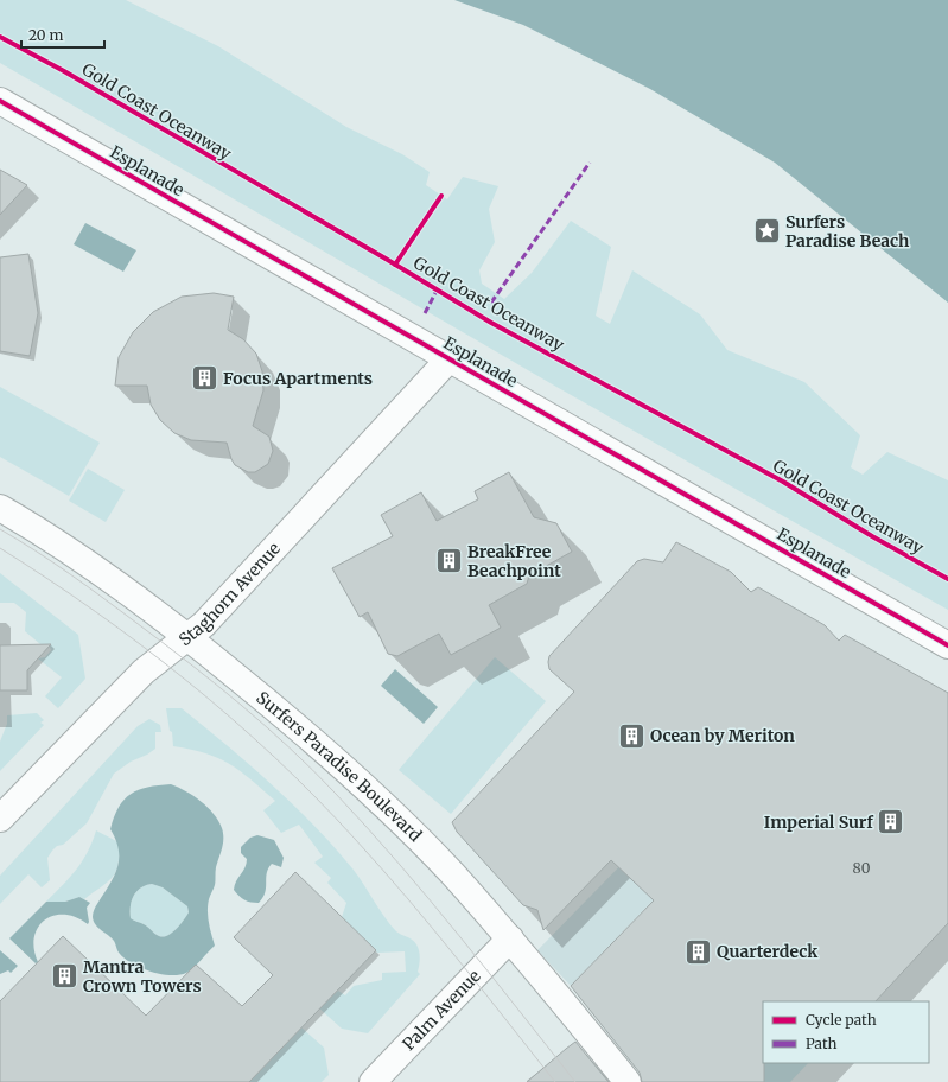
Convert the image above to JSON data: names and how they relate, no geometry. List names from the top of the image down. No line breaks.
{"streets":{"street":["Esplanade","Staghorn Avenue","Surfers Paradise Boulevard","Palm Avenue"],"cycle path":["Gold Coast Oceanway"]},"crossings":[["Esplanade","Staghorn Avenue"],["Staghorn Avenue","Surfers Paradise Boulevard"],["Surfers Paradise Boulevard","Palm Avenue"]],"places":{"place":["Surfers Paradise Beach"],"building":["Focus Apartments","BreakFree Beachpoint","Ocean by Meriton","Imperial Surf","Quarterdeck","Mantra Crown Towers"]},"house_numbers":["80"],"legend":["Cycle path","Path"],"scale_bar":"20 m"}
